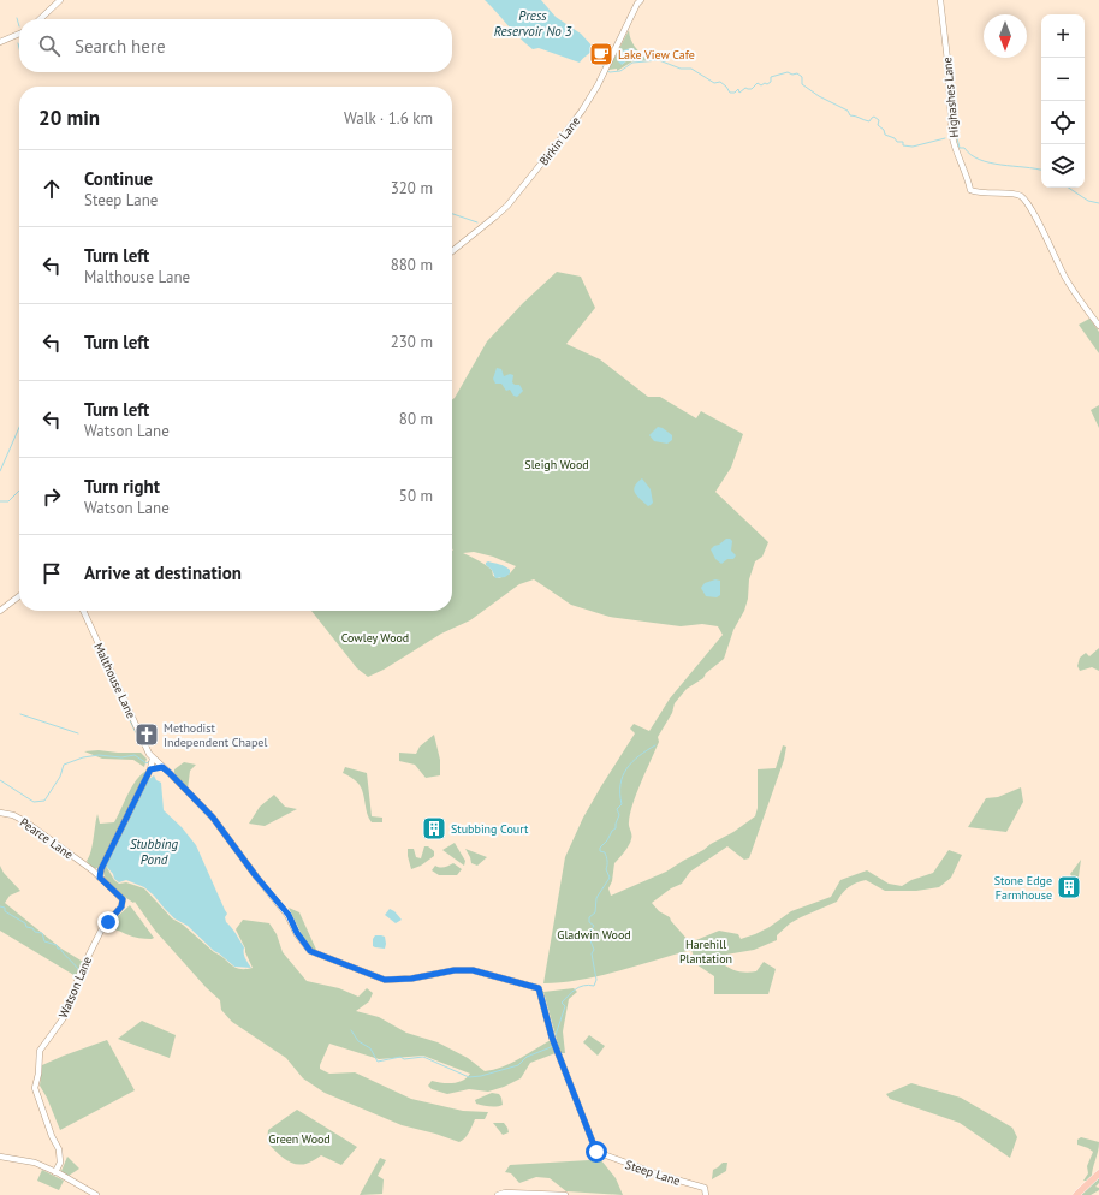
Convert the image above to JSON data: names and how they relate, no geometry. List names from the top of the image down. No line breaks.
{"streets":{"street":["Highashes Lane","Birkin Lane","Malthouse Lane","Pearce Lane","Watson Lane","Steep Lane"]},"crossings":[["Malthouse Lane","Steep Lane"],["Pearce Lane","Watson Lane"]],"water":["Press Reservoir No 3","Stubbing Pond"],"parks":["Sleigh Wood","Cowley Wood","Gladwin Wood","Harehill Plantation","Green Wood"],"places":{"cafe":["Lake View Cafe"],"church":["Methodist Independent Chapel"],"building":["Stubbing Court","Stone Edge Farmhouse"]},"north":"bottom","page":{"map_buttons":["+","−"],"search":"Search here","heading":["20 min","Walk · 1.6 km"],"list":[["Continue","Steep Lane","320 m"],["Turn left","Malthouse Lane","880 m"],["Turn left","230 m"],["Turn left","Watson Lane","80 m"],["Turn right","Watson Lane","50 m"],"Arrive at destination"]}}
